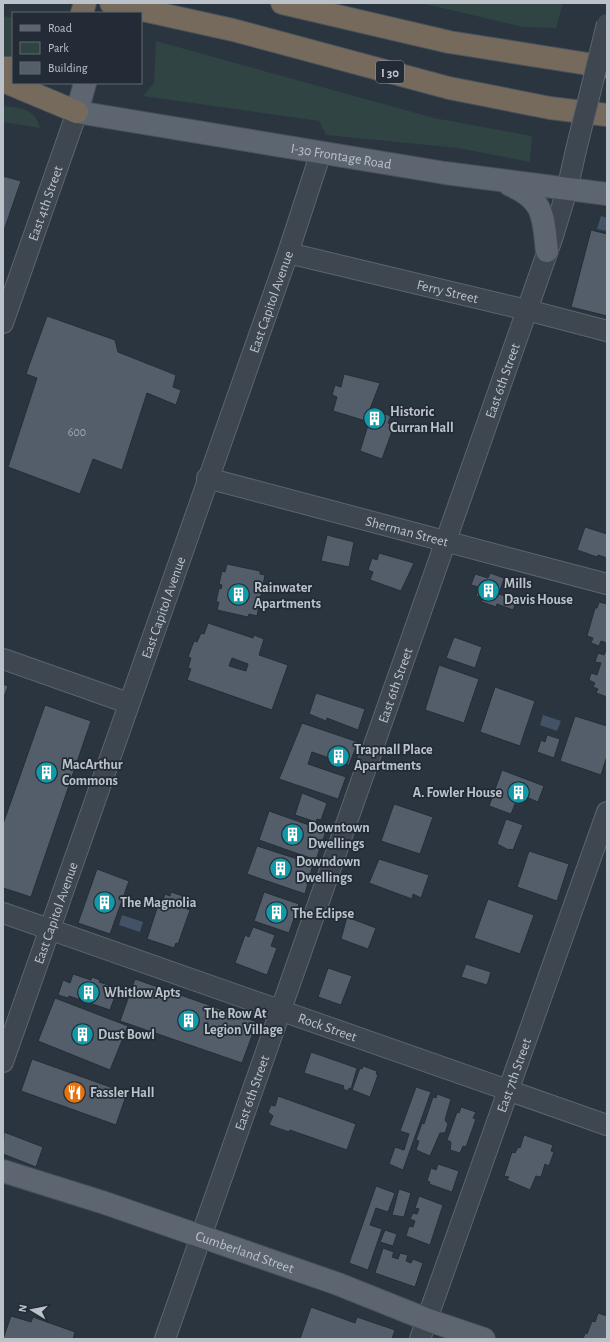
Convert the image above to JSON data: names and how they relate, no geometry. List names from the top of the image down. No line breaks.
{"streets":{"highway":["I 30"],"main road":["I-30 Frontage Road","East 4th Street","Cumberland Street"],"street":["Ferry Street","East Capitol Avenue","East 6th Street","Sherman Street","Rock Street","East 7th Street"]},"crossings":[["I-30 Frontage Road","East 4th Street"],["I-30 Frontage Road","East Capitol Avenue"],["I-30 Frontage Road","East 6th Street"],["Ferry Street","East Capitol Avenue"],["Ferry Street","East 6th Street"],["East Capitol Avenue","Sherman Street"],["East Capitol Avenue","Rock Street"],["East 6th Street","Sherman Street"],["East 6th Street","Rock Street"],["East 6th Street","Cumberland Street"],["Rock Street","East 7th Street"],["East 7th Street","Cumberland Street"]],"places":{"building":["Historic Curran Hall","Mills Davis House","Rainwater Apartments","Trapnall Place Apartments","MacArthur Commons","A. Fowler House","Downtown Dwellings","Downdown Dwellings","The Magnolia","The Eclipse","Whitlow Apts","The Row At Legion Village","Dust Bowl"],"restaurant":["Fassler Hall"]},"house_numbers":["600"],"legend":["Road","Park","Building"],"north":"left"}
